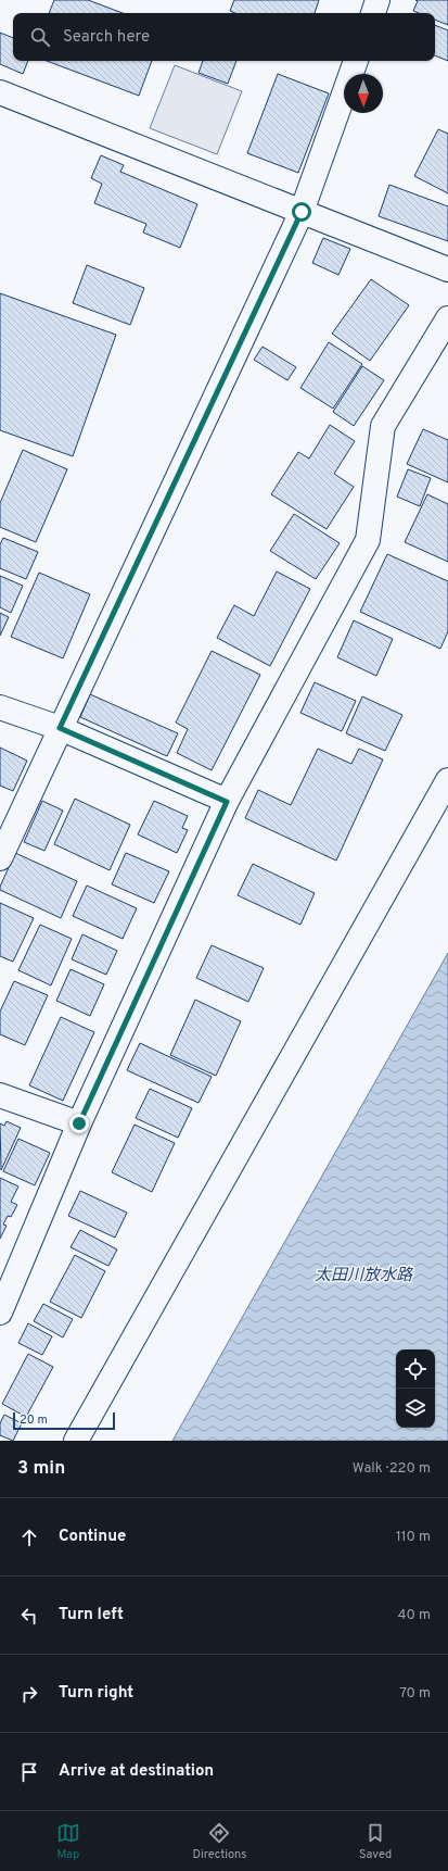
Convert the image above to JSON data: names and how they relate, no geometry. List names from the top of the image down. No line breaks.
{"water":["太田川放水路"],"scale_bar":"20 m","north":"bottom","page":{"search":"Search here","scale":"20 m","heading":["3 min","Walk · 220 m"],"list":[["Continue","110 m"],["Turn left","40 m"],["Turn right","70 m"],"Arrive at destination"],"nav":["Map","Directions","Saved"]}}
